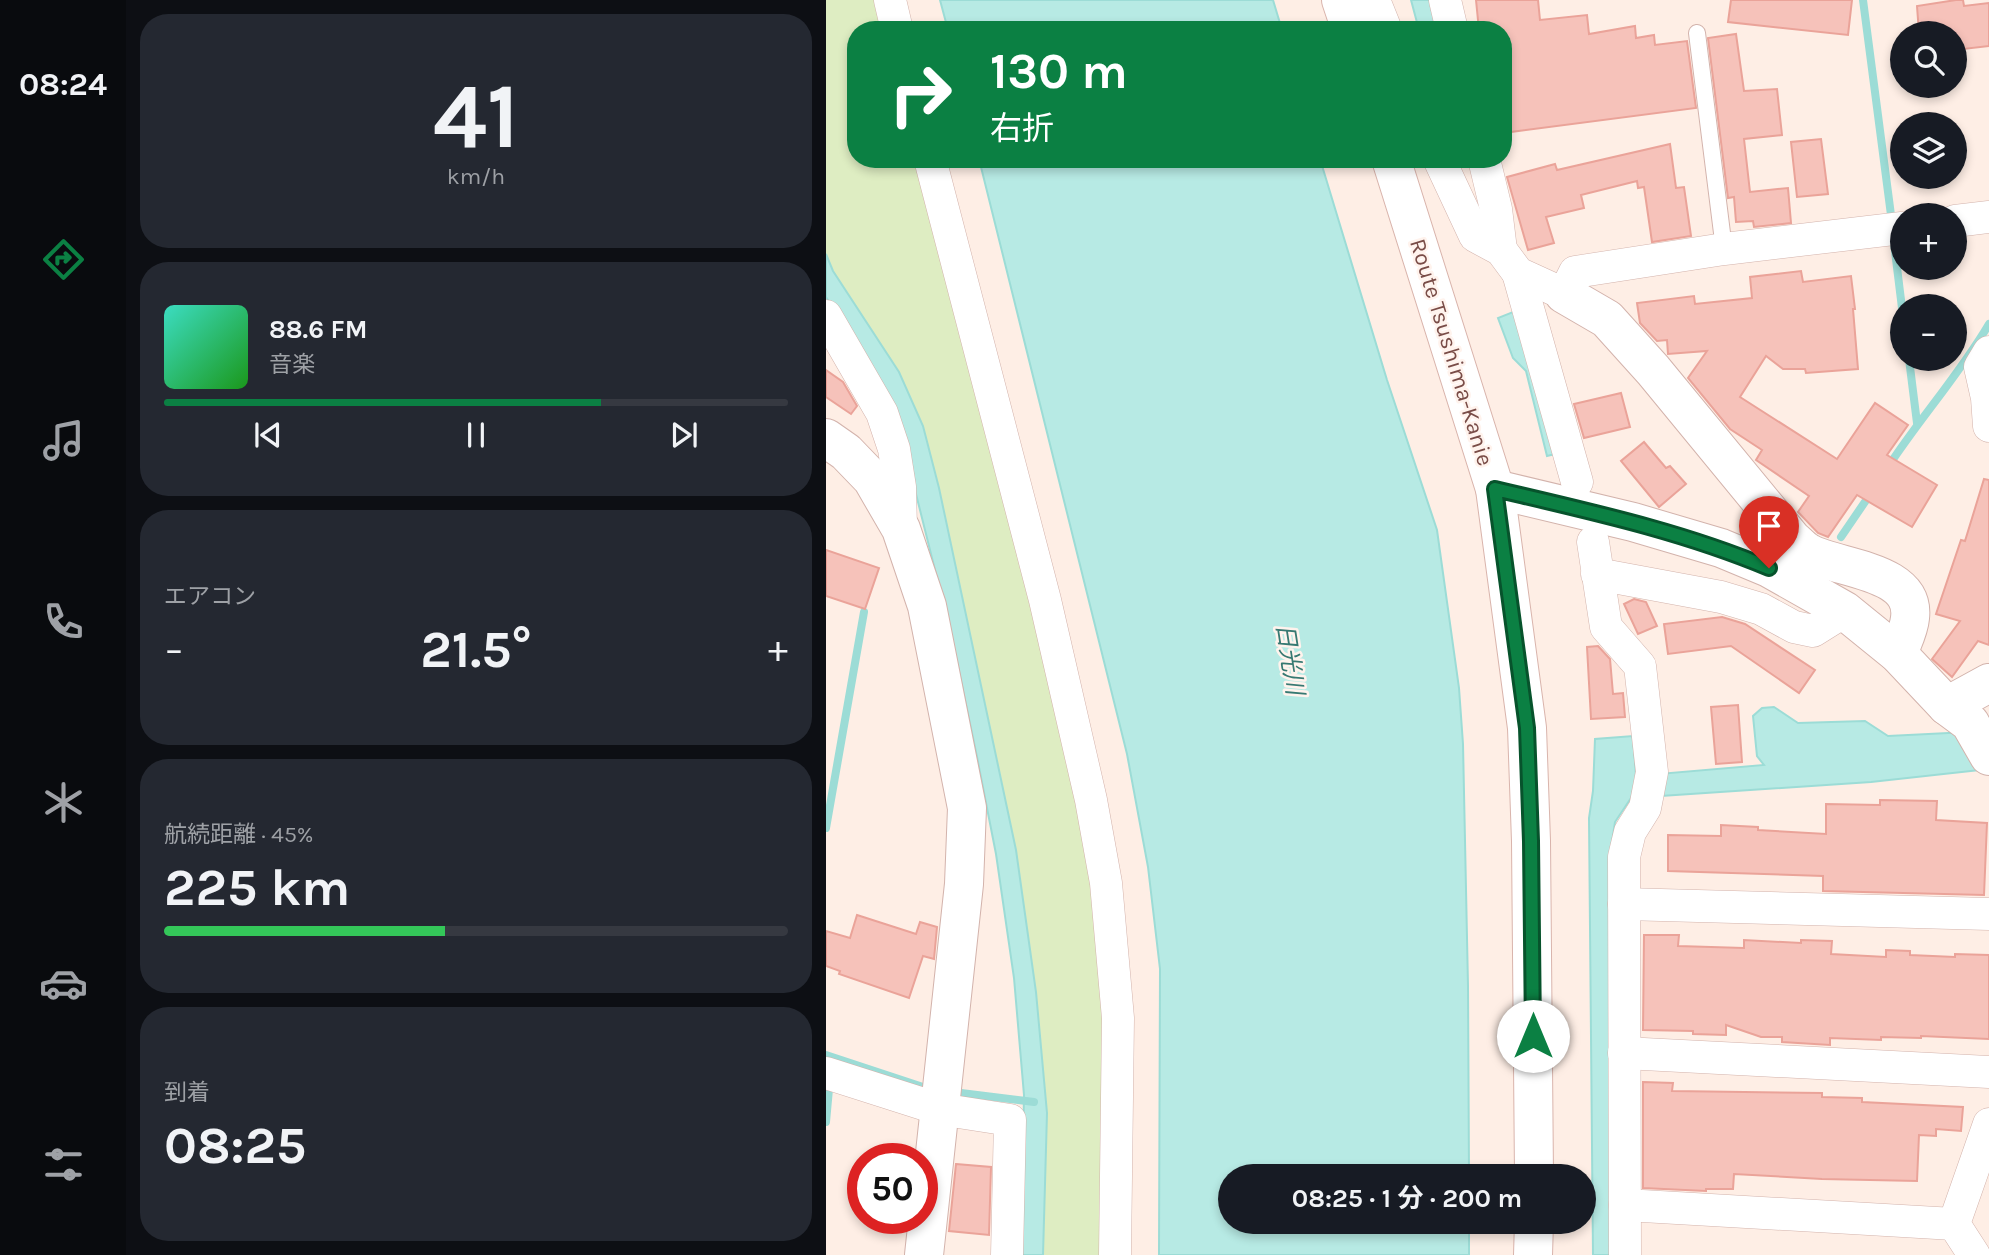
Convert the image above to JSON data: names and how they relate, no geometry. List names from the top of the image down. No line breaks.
{"streets":{"street":["Route Tsushima-Kanie"]},"water":["日光川"],"page":{"tabs":"08:24","tile":[["41","km/h"],"エアコン",["航続距離 · 45%","225 km"],["到着","08:25"]],"map_buttons":["+","−"],"turn":["130 m","右折"],"song":["88.6 FM","音楽"],"heat":["−","21.5°","+"],"limit":"50","trip":"08:25 · 1 分 · 200 m"}}
